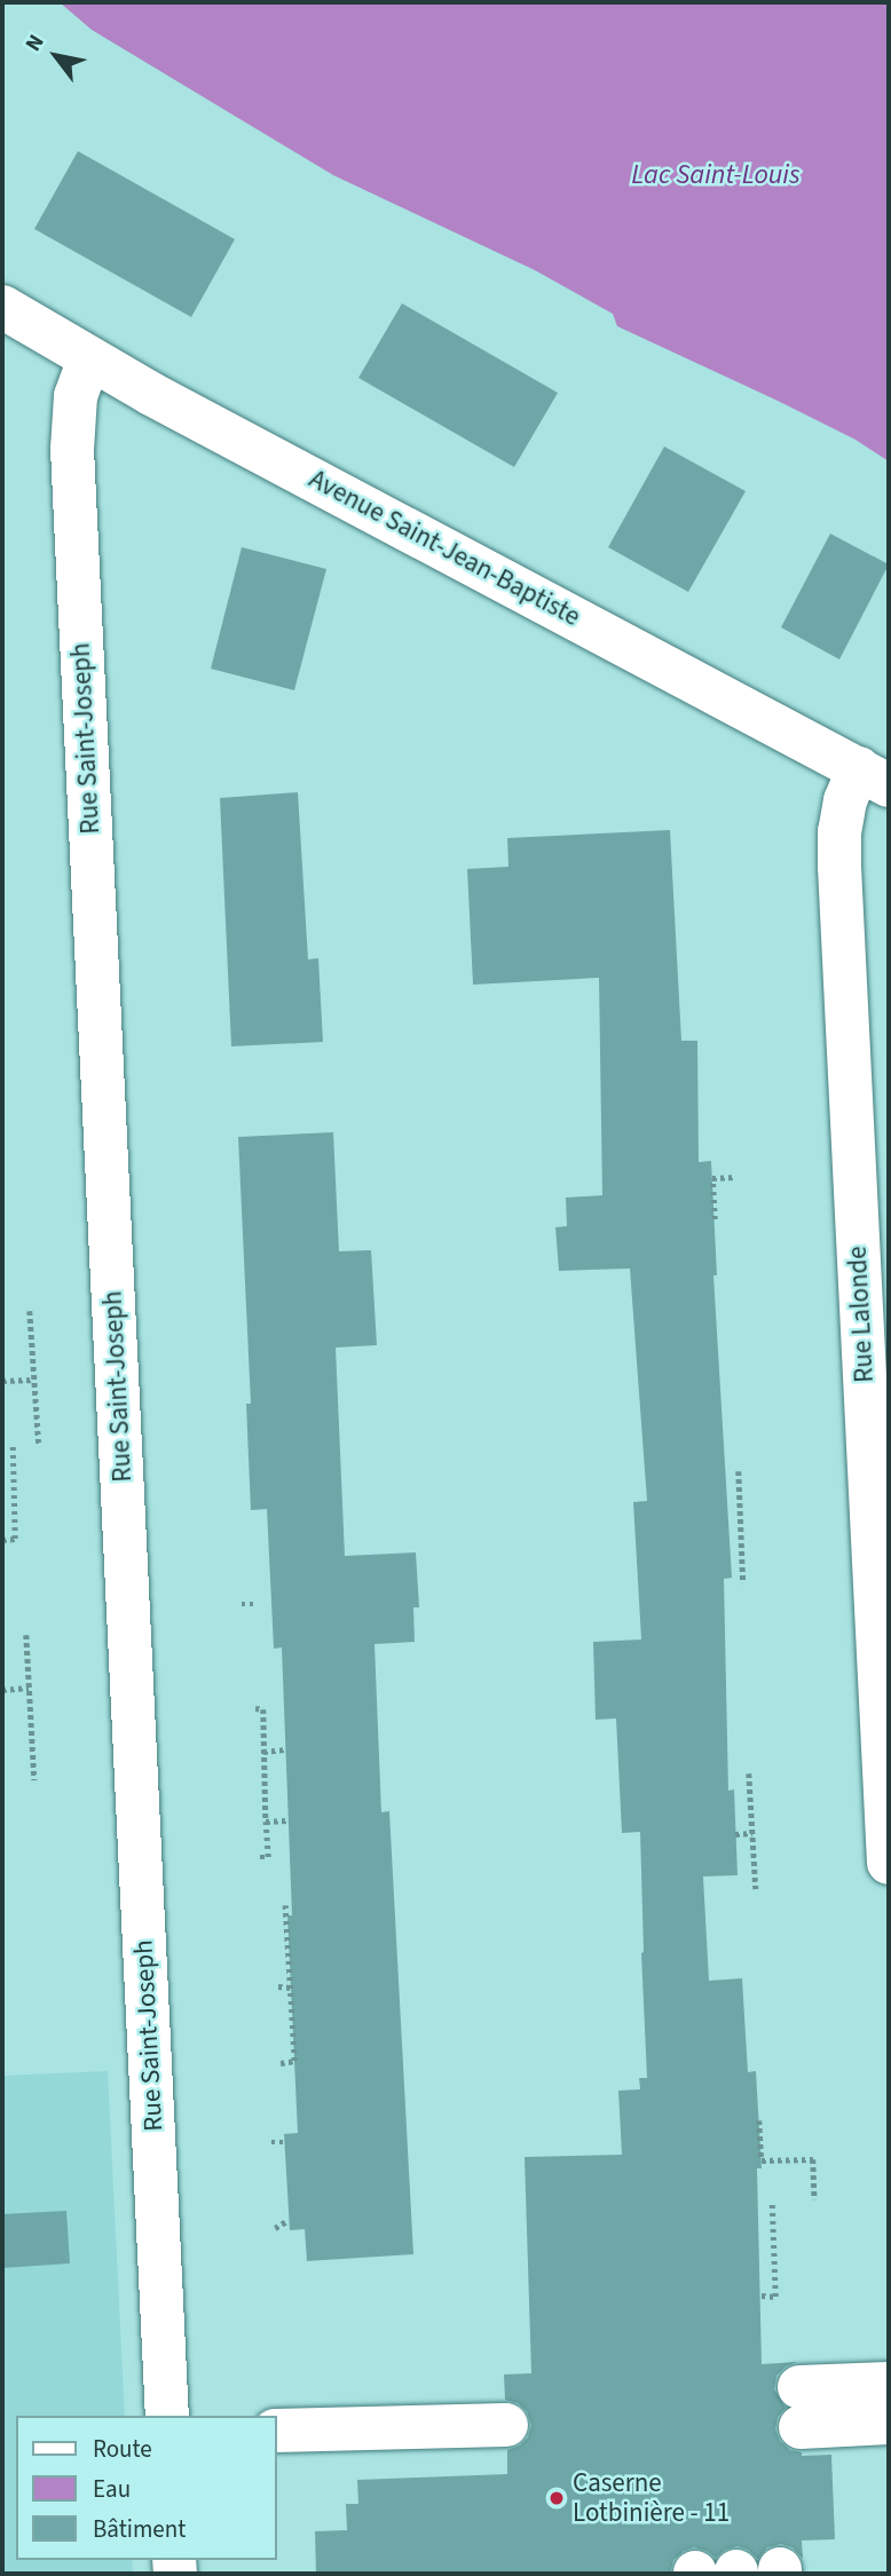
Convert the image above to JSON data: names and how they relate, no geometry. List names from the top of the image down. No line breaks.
{"streets":{"street":["Avenue Saint-Jean-Baptiste","Rue Saint-Joseph","Rue Lalonde"]},"crossings":[["Avenue Saint-Jean-Baptiste","Rue Saint-Joseph"],["Avenue Saint-Jean-Baptiste","Rue Lalonde"]],"water":["Lac Saint-Louis"],"places":["Caserne Lotbinière - 11"],"legend":["Route","Eau","Bâtiment"],"north":"top left"}
